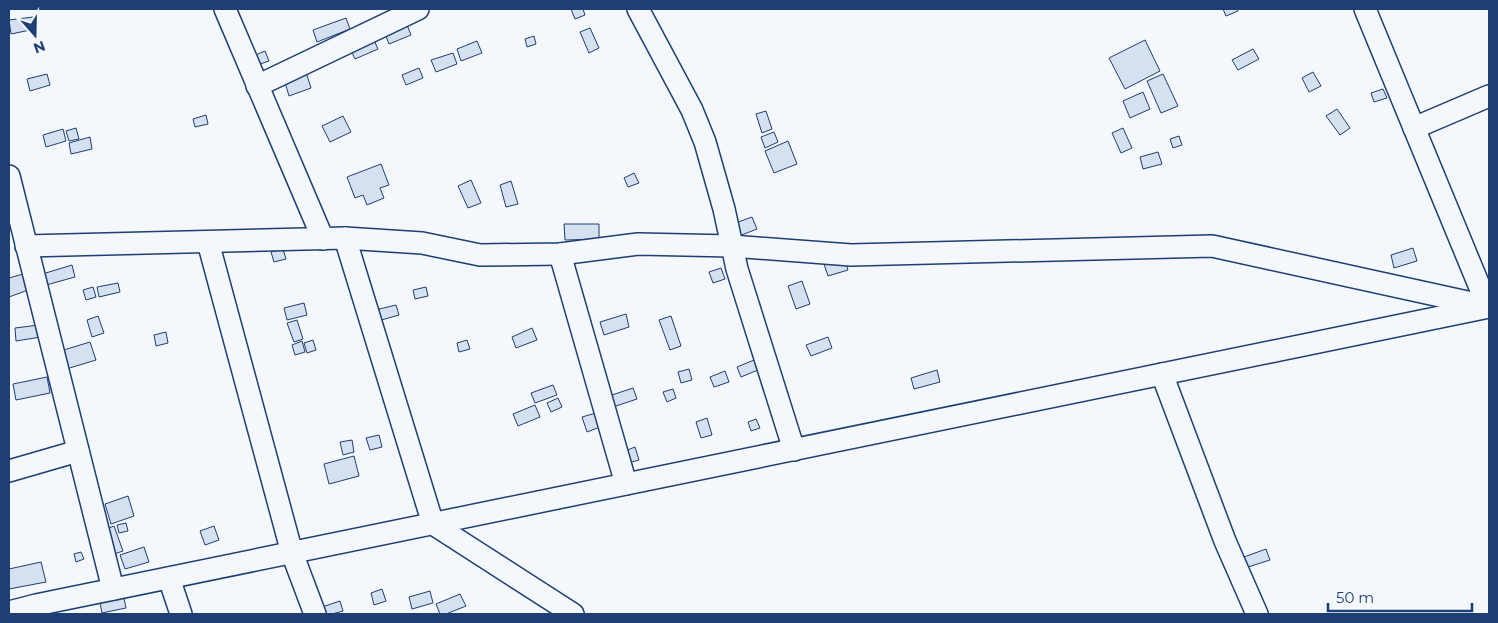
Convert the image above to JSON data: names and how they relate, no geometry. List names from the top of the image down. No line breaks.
{"scale_bar":"50 m","north":"bottom"}
